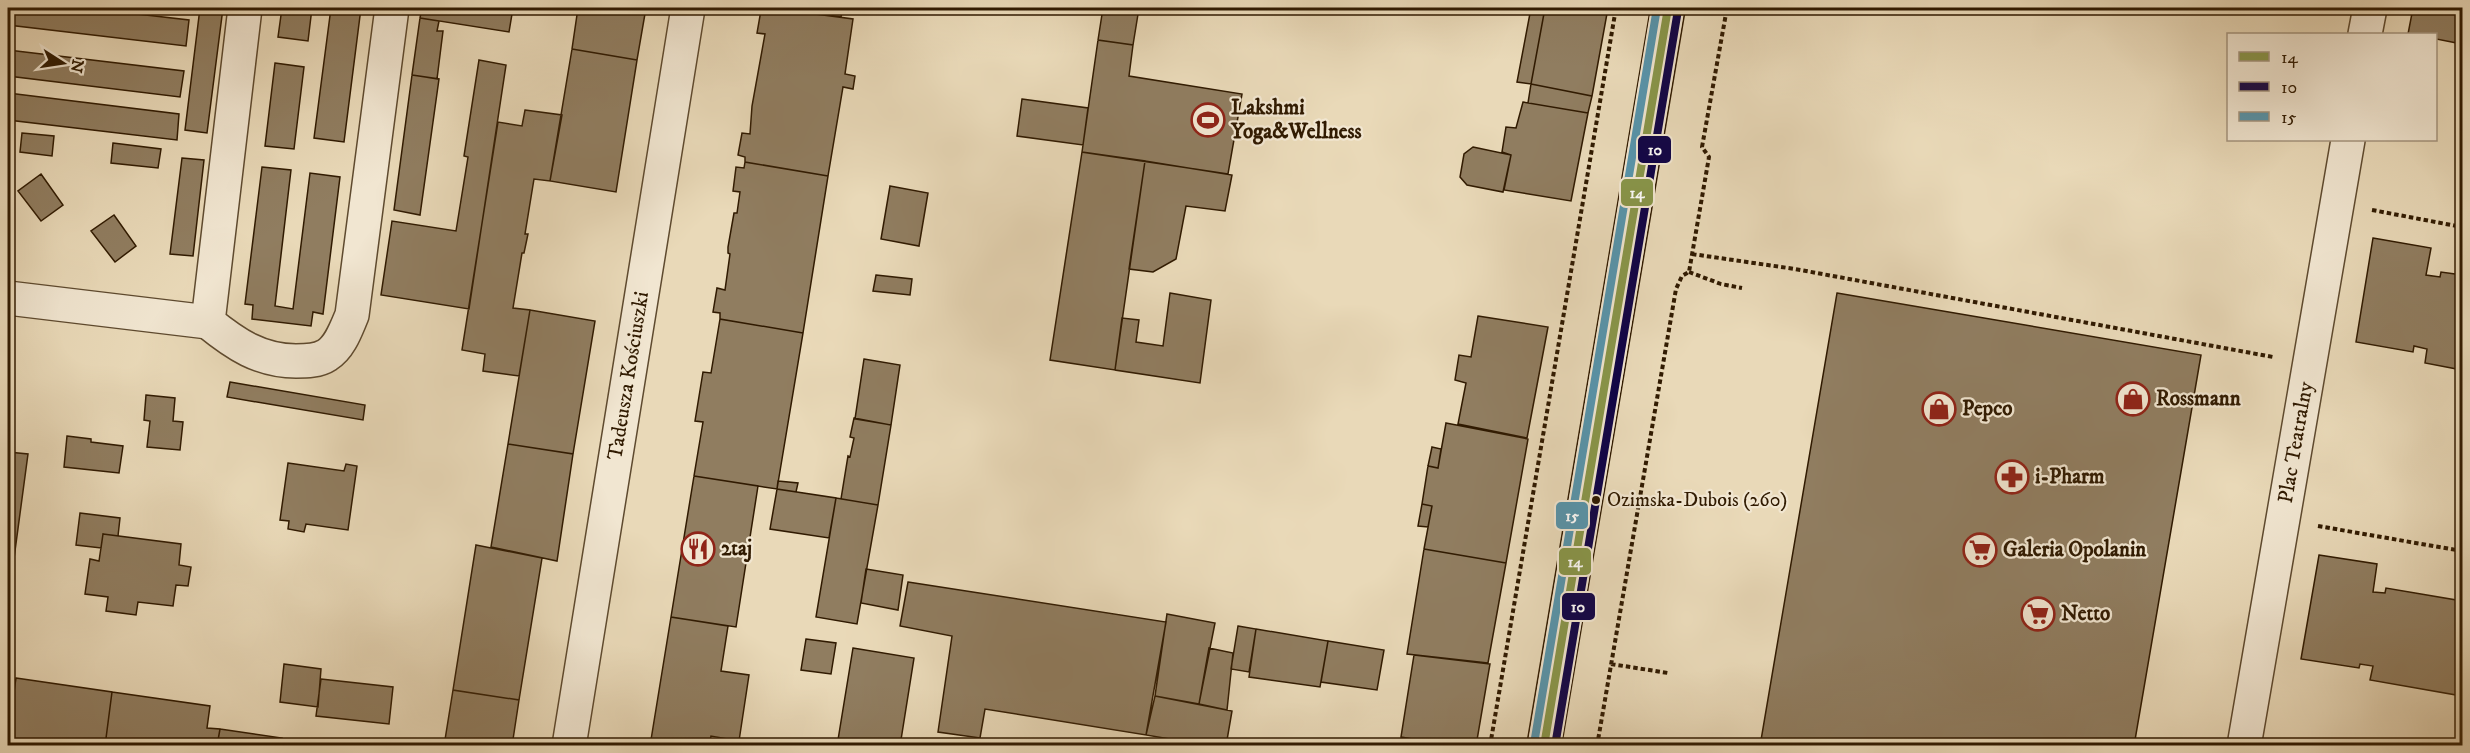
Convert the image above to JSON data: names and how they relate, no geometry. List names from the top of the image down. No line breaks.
{"streets":{"street":["Tadeusza Kościuszki","Plac Teatralny"]},"places":{"sports":["Lakshmi Yoga&Wellness"],"shop":["Rossmann","Pepco"],"pharmacy":["i-Pharm"],"other":["Ozimska-Dubois (260)"],"restaurant":["2taj"],"supermarket":["Galeria Opolanin","Netto"]},"lines":["transit line 14","transit line 15","transit line 10"],"legend":["14","10","15"],"north":"right"}
